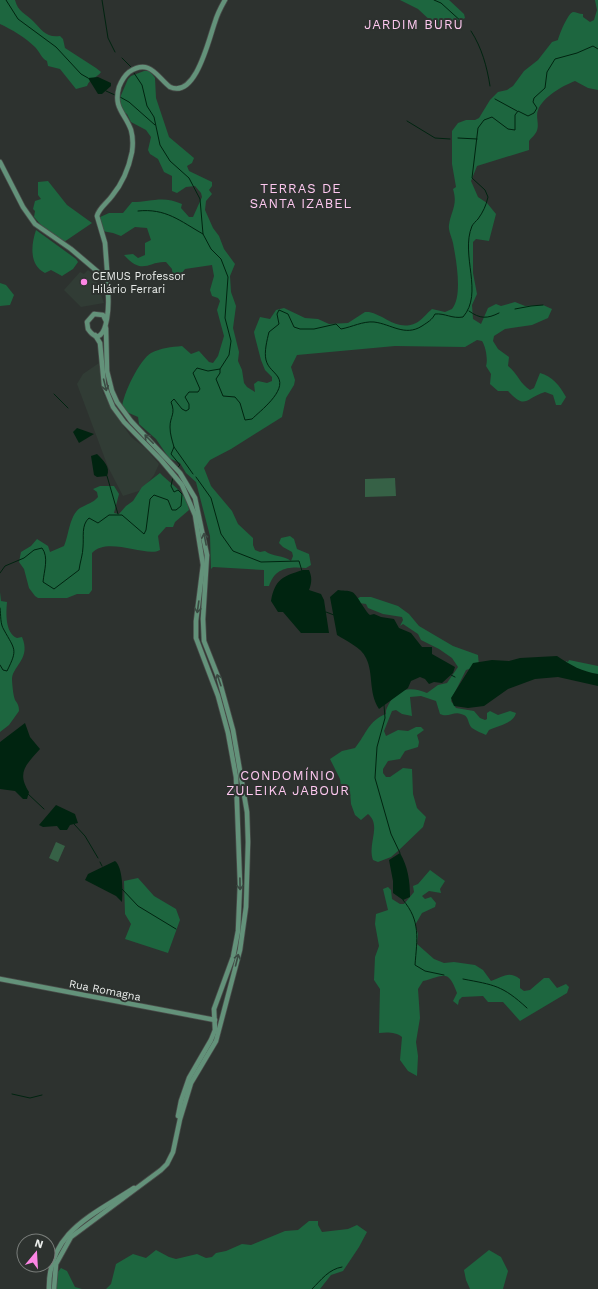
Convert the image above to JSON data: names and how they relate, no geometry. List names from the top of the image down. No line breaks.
{"streets":{"main road":["Rua Romagna"]},"districts":["JARDIM BURU","TERRAS DE SANTA IZABEL","CONDOMÍNIO ZULEIKA JABOUR"],"places":["CEMUS Professor Hilário Ferrari"],"north":"top"}
